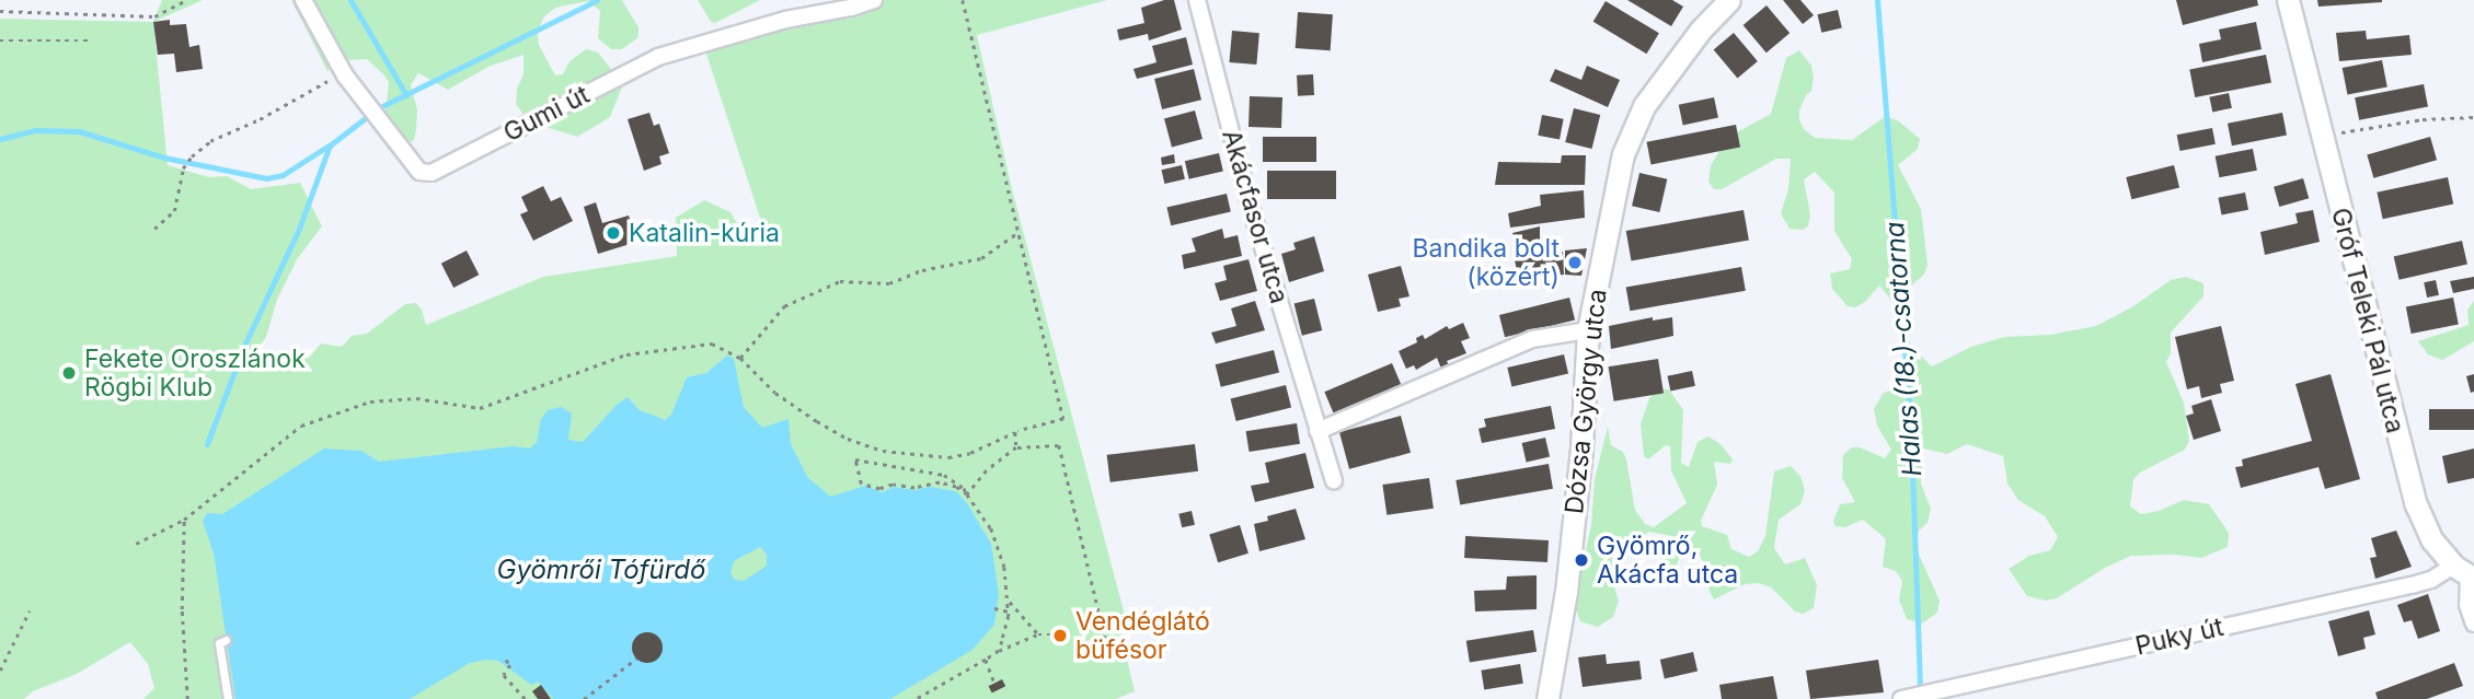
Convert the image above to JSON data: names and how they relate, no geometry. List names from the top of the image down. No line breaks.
{"streets":{"main road":["Gróf Teleki Pál utca","Dózsa György utca"],"street":["Gumi út","Akácfasor utca","Puky út"]},"crossings":[["Gróf Teleki Pál utca","Puky út"]],"water":["Halas (18.)-csatorna","Gyömrői Tófürdő"],"places":["Katalin-kúria","Bandika bolt (közért)","Fekete Oroszlánok Rögbi Klub","Gyömrő, Akácfa utca","Vendéglátó büfésor"]}
